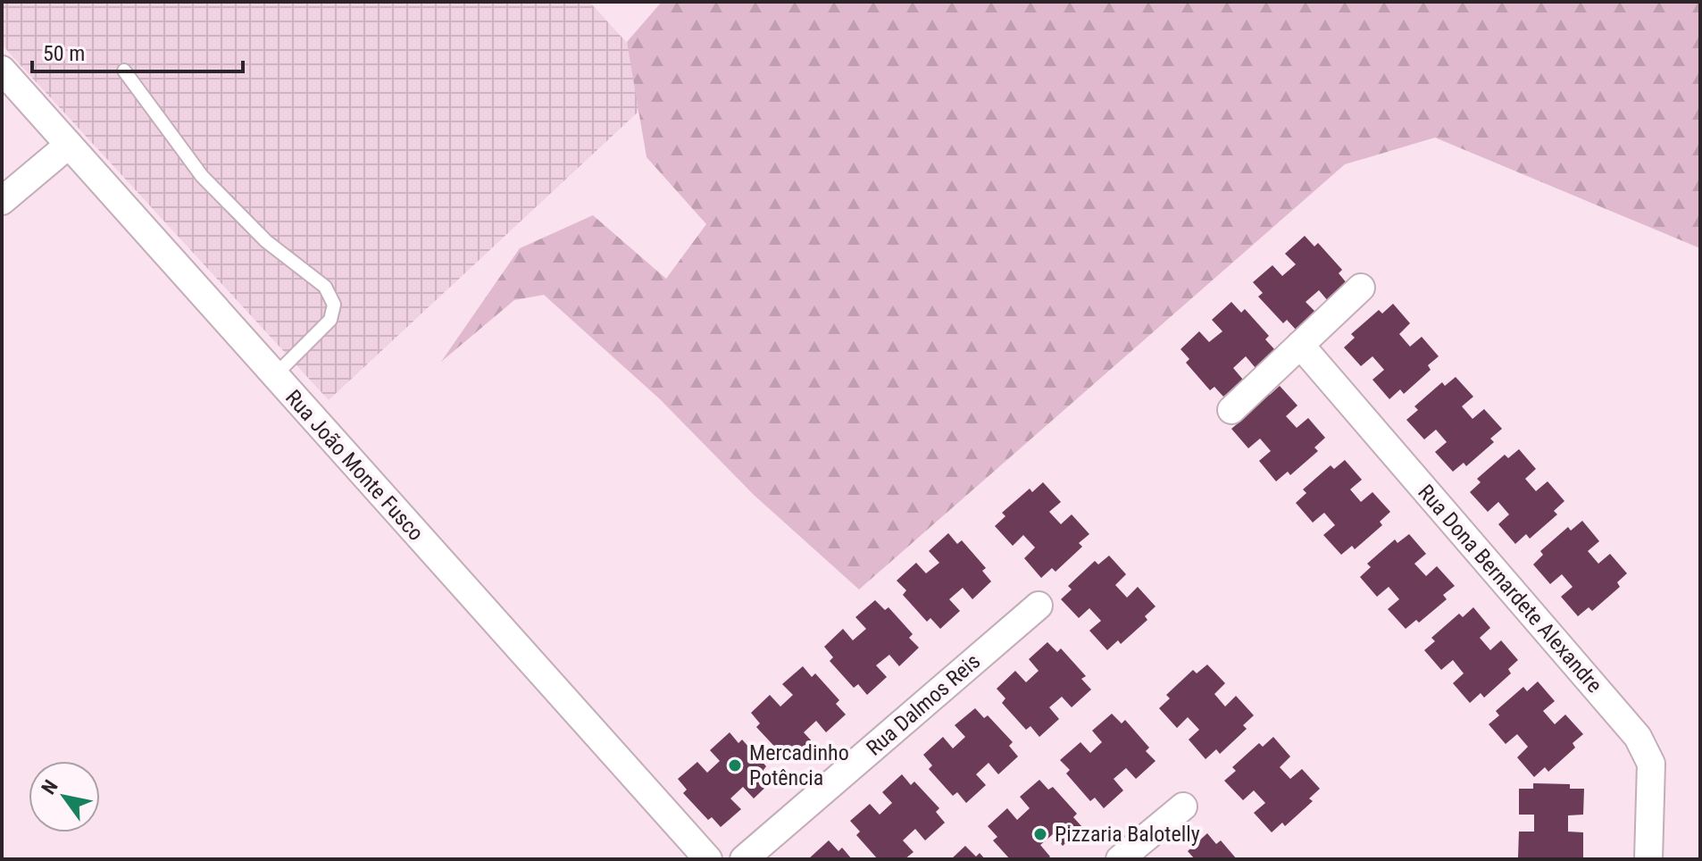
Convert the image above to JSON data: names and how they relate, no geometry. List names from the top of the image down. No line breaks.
{"streets":{"street":["Rua João Monte Fusco","Rua Dona Bernardete Alexandre","Rua Dalmos Reis"]},"places":["Mercadinho Potência","Pizzaria Balotelly"],"scale_bar":"50 m","north":"top left"}
